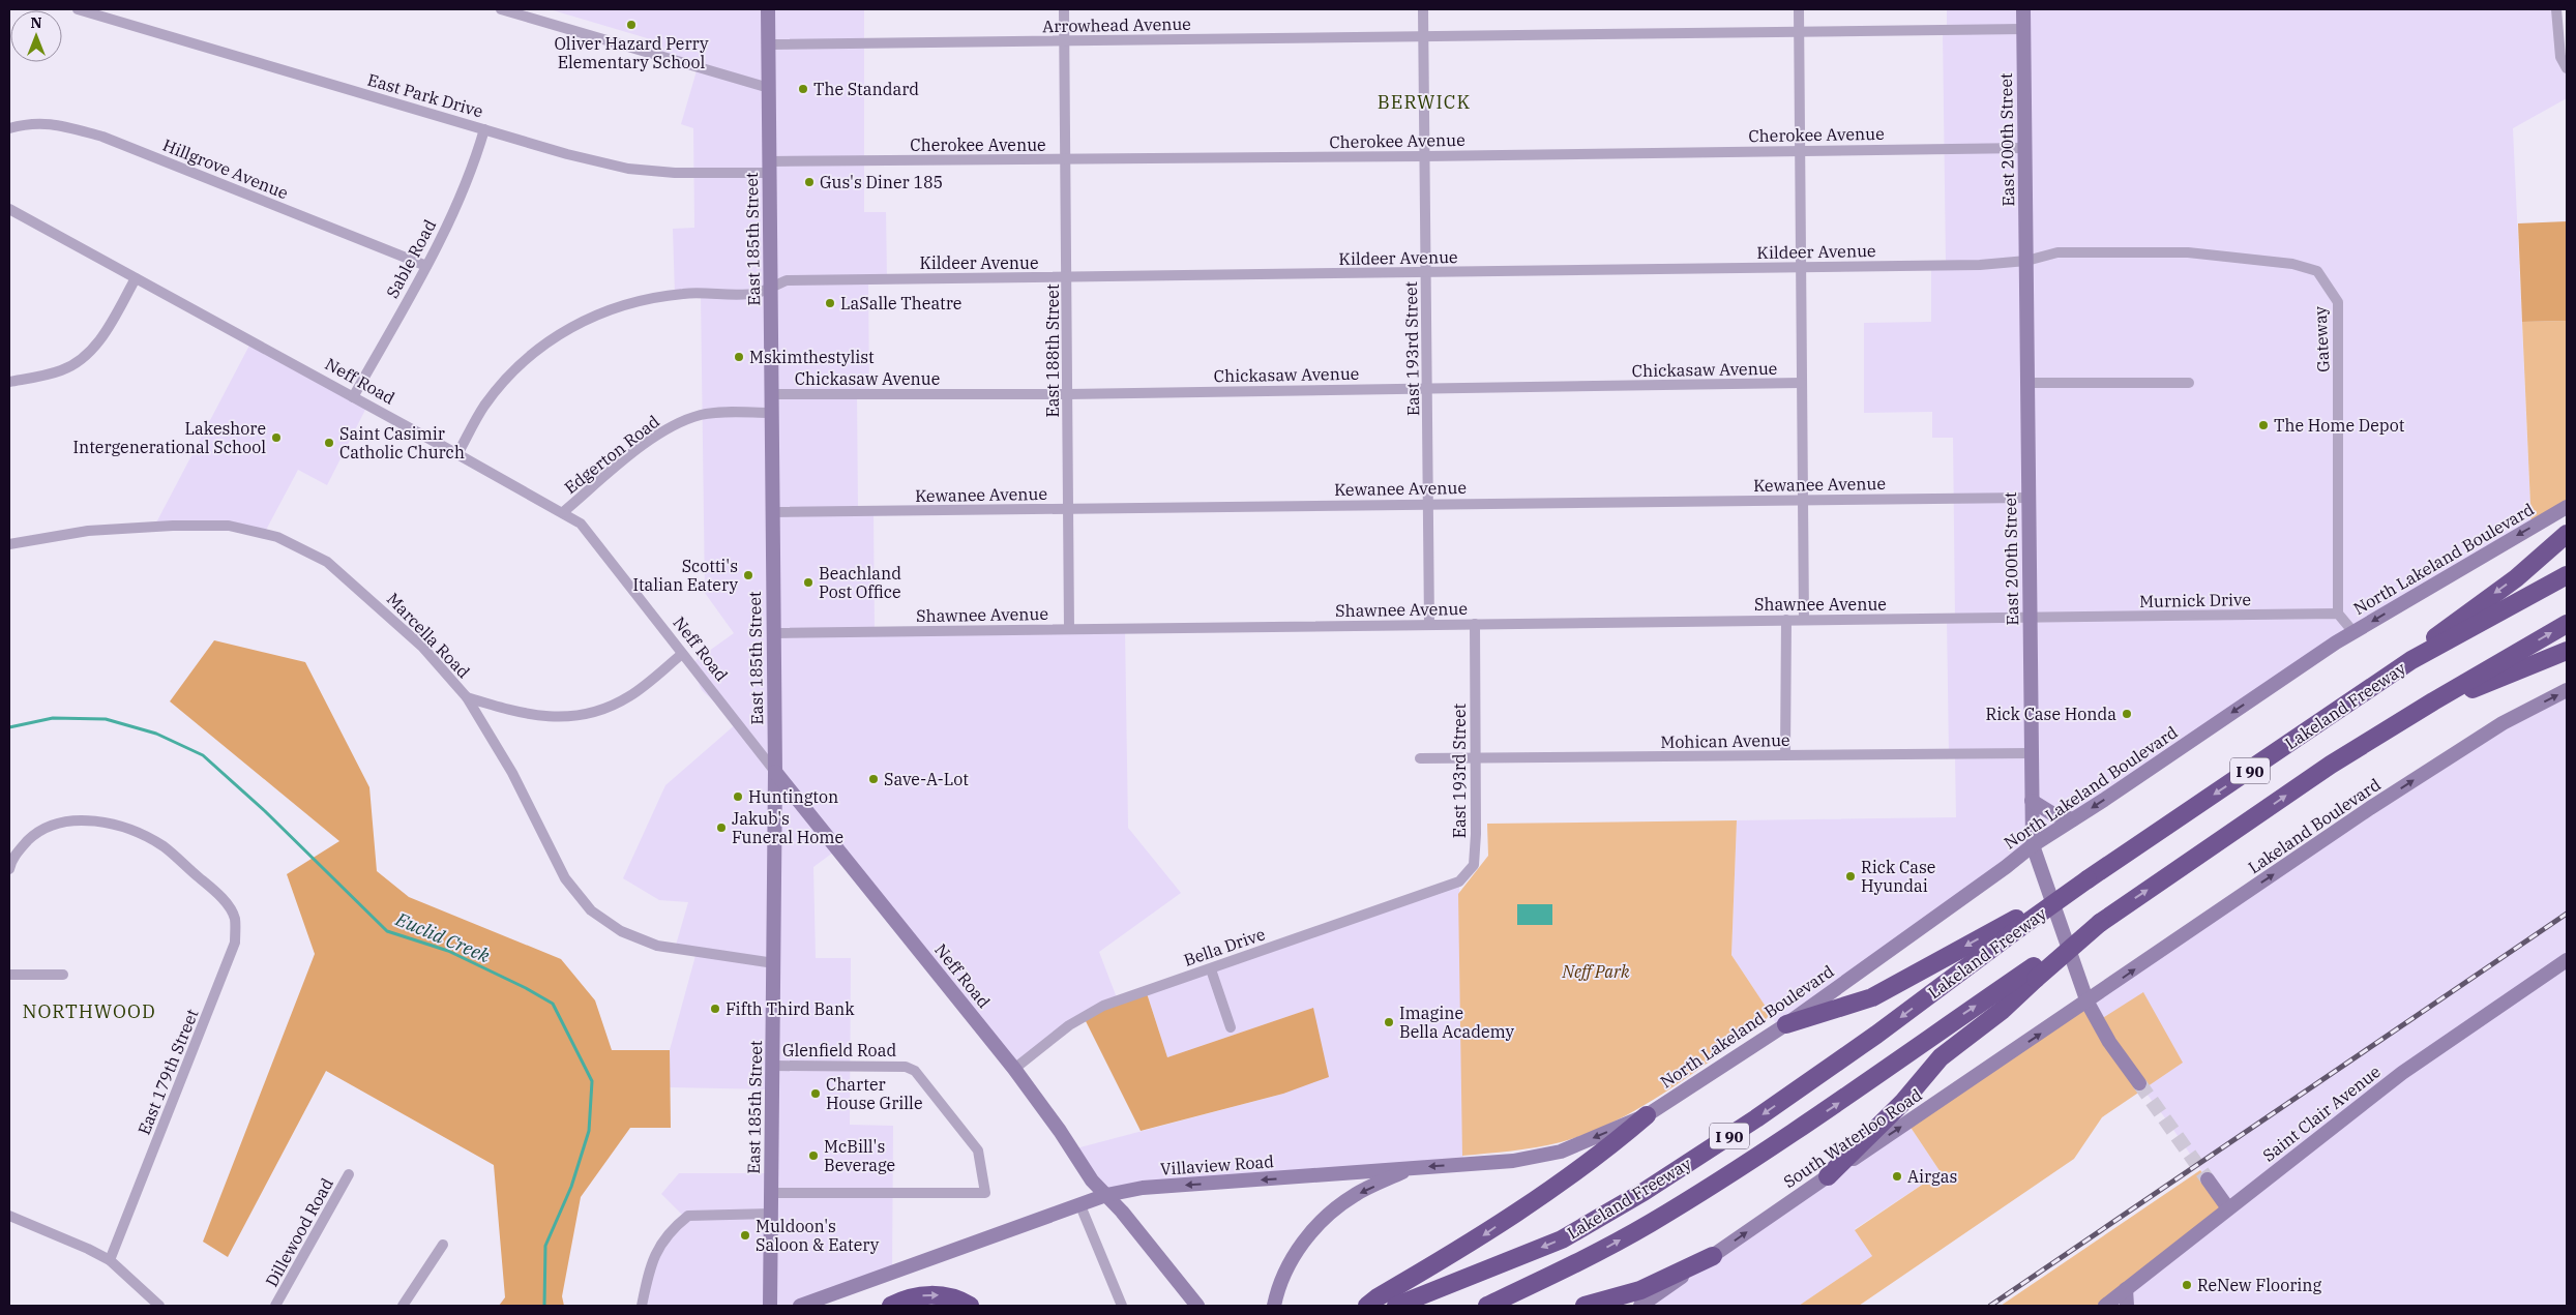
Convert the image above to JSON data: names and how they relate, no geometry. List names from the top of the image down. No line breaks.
{"streets":{"highway":["Lakeland Freeway","I 90"],"street":["Arrowhead Avenue","East Park Drive","Cherokee Avenue","East 200th Street","Hillgrove Avenue","East 185th Street","Kildeer Avenue","Sable Road","Gateway","East 193rd Street","East 188th Street","Chickasaw Avenue","Neff Road","Edgerton Road","Kewanee Avenue","North Lakeland Boulevard","Murnick Drive","Shawnee Avenue","Marcella Road","Mohican Avenue","Lakeland Boulevard","Bella Drive","Glenfield Road","East 179th Street","Saint Clair Avenue","South Waterloo Road","Villaview Road","Dillewood Road"]},"crossings":[["Arrowhead Avenue","East 200th Street"],["Arrowhead Avenue","East 185th Street"],["Arrowhead Avenue","East 193rd Street"],["Arrowhead Avenue","East 188th Street"],["East Park Drive","Cherokee Avenue"],["East Park Drive","East 185th Street"],["East Park Drive","Sable Road"],["Cherokee Avenue","East 200th Street"],["Cherokee Avenue","East 185th Street"],["Cherokee Avenue","East 193rd Street"],["Cherokee Avenue","East 188th Street"],["East 200th Street","Kildeer Avenue"],["East 200th Street","Gateway"],["East 200th Street","Kewanee Avenue"],["East 200th Street","North Lakeland Boulevard"],["East 200th Street","Murnick Drive"],["East 200th Street","Shawnee Avenue"],["East 200th Street","Mohican Avenue"],["East 200th Street","Lakeland Boulevard"],["East 200th Street","South Waterloo Road"],["Hillgrove Avenue","Sable Road"],["East 185th Street","Kildeer Avenue"],["East 185th Street","Chickasaw Avenue"],["East 185th Street","Neff Road"],["East 185th Street","Edgerton Road"],["East 185th Street","Kewanee Avenue"],["East 185th Street","Shawnee Avenue"],["East 185th Street","Marcella Road"],["East 185th Street","Glenfield Road"],["Kildeer Avenue","Gateway"],["Kildeer Avenue","East 193rd Street"],["Kildeer Avenue","East 188th Street"],["Kildeer Avenue","Neff Road"],["Sable Road","Neff Road"],["Gateway","Murnick Drive"],["East 193rd Street","Chickasaw Avenue"],["East 193rd Street","Kewanee Avenue"],["East 193rd Street","Shawnee Avenue"],["East 193rd Street","Mohican Avenue"],["East 193rd Street","Bella Drive"],["East 188th Street","Chickasaw Avenue"],["East 188th Street","Kewanee Avenue"],["East 188th Street","Shawnee Avenue"],["Neff Road","Edgerton Road"],["Neff Road","Bella Drive"],["Neff Road","Villaview Road"],["North Lakeland Boulevard","Villaview Road"],["Murnick Drive","Shawnee Avenue"],["Lakeland Boulevard","South Waterloo Road"]],"one_way":["North Lakeland Boulevard","Lakeland Boulevard","South Waterloo Road","Villaview Road"],"districts":["BERWICK","NORTHWOOD"],"water":["Euclid Creek"],"parks":["Neff Park"],"places":["Oliver Hazard Perry Elementary School","The Standard","Gus's Diner 185","LaSalle Theatre","Mskimthestylist","The Home Depot","Lakeshore Intergenerational School","Saint Casimir Catholic Church","Scotti's Italian Eatery","Beachland Post Office","Rick Case Honda","Save-A-Lot","Huntington","Jakub's Funeral Home","Rick Case Hyundai","Fifth Third Bank","Imagine Bella Academy","Charter House Grille","McBill's Beverage","Airgas","Muldoon's Saloon & Eatery","ReNew Flooring"],"north":"top"}
